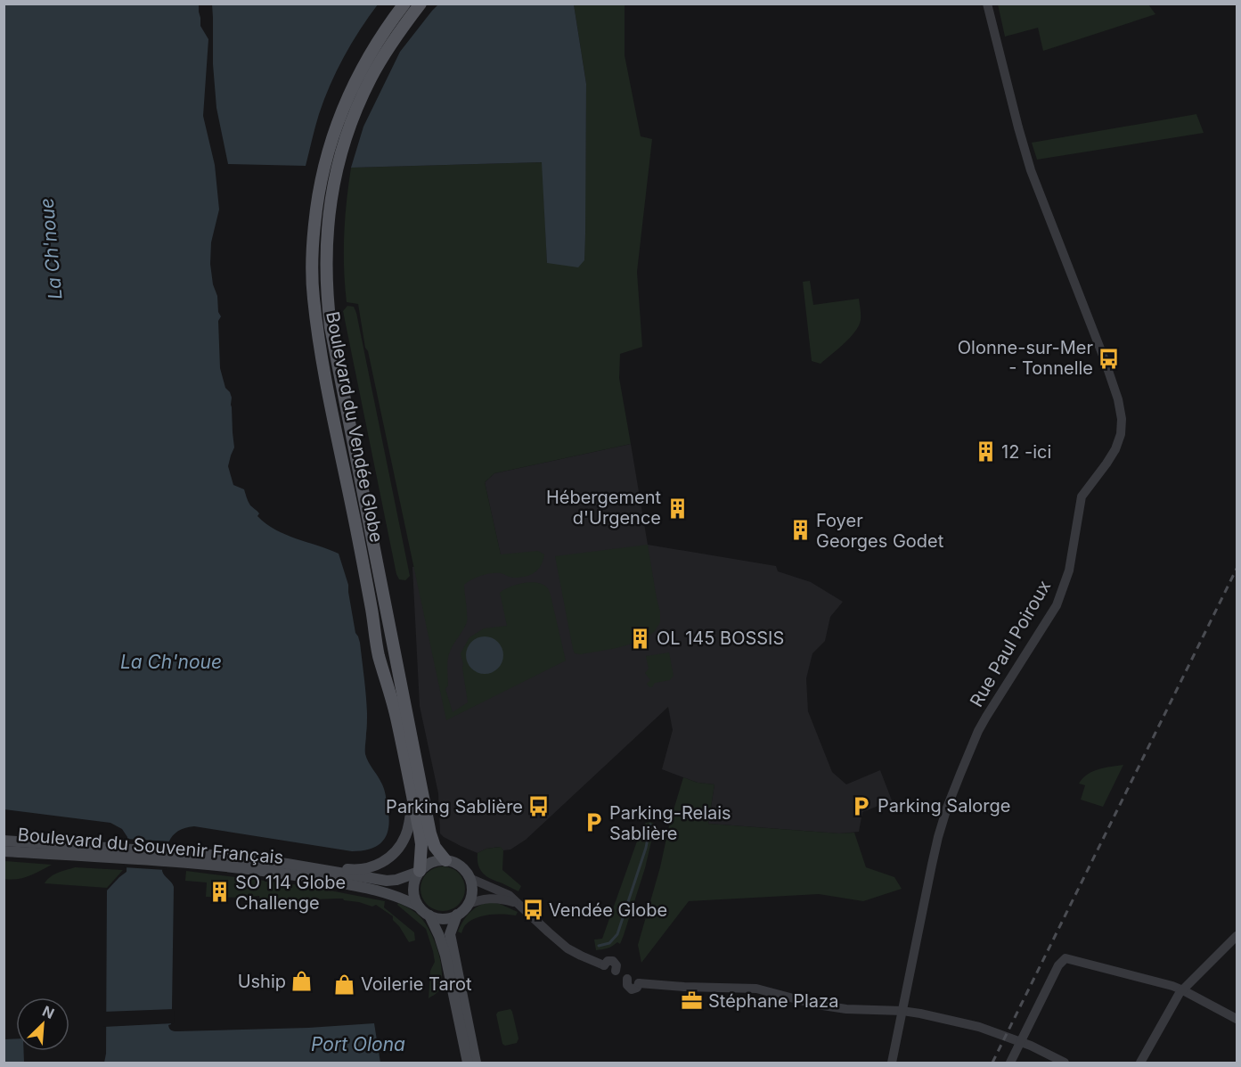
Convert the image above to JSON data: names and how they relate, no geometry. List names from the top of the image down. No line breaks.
{"streets":{"main road":["Boulevard du Vendée Globe","Boulevard du Souvenir Français"],"street":["Rue Paul Poiroux"]},"crossings":[["Boulevard du Vendée Globe","Boulevard du Souvenir Français"]],"water":["La Ch'noue","Port Olona"],"places":{"bus stop":["Olonne-sur-Mer - Tonnelle","Parking Sablière","Vendée Globe"],"building":["12 -ici","Hébergement d'Urgence","Foyer Georges Godet","OL 145 BOSSIS","SO 114 Globe Challenge"],"parking":["Parking Salorge","Parking-Relais Sablière"],"shop":["Uship","Voilerie Tarot"],"office":["Stéphane Plaza"]},"north":"top right"}
